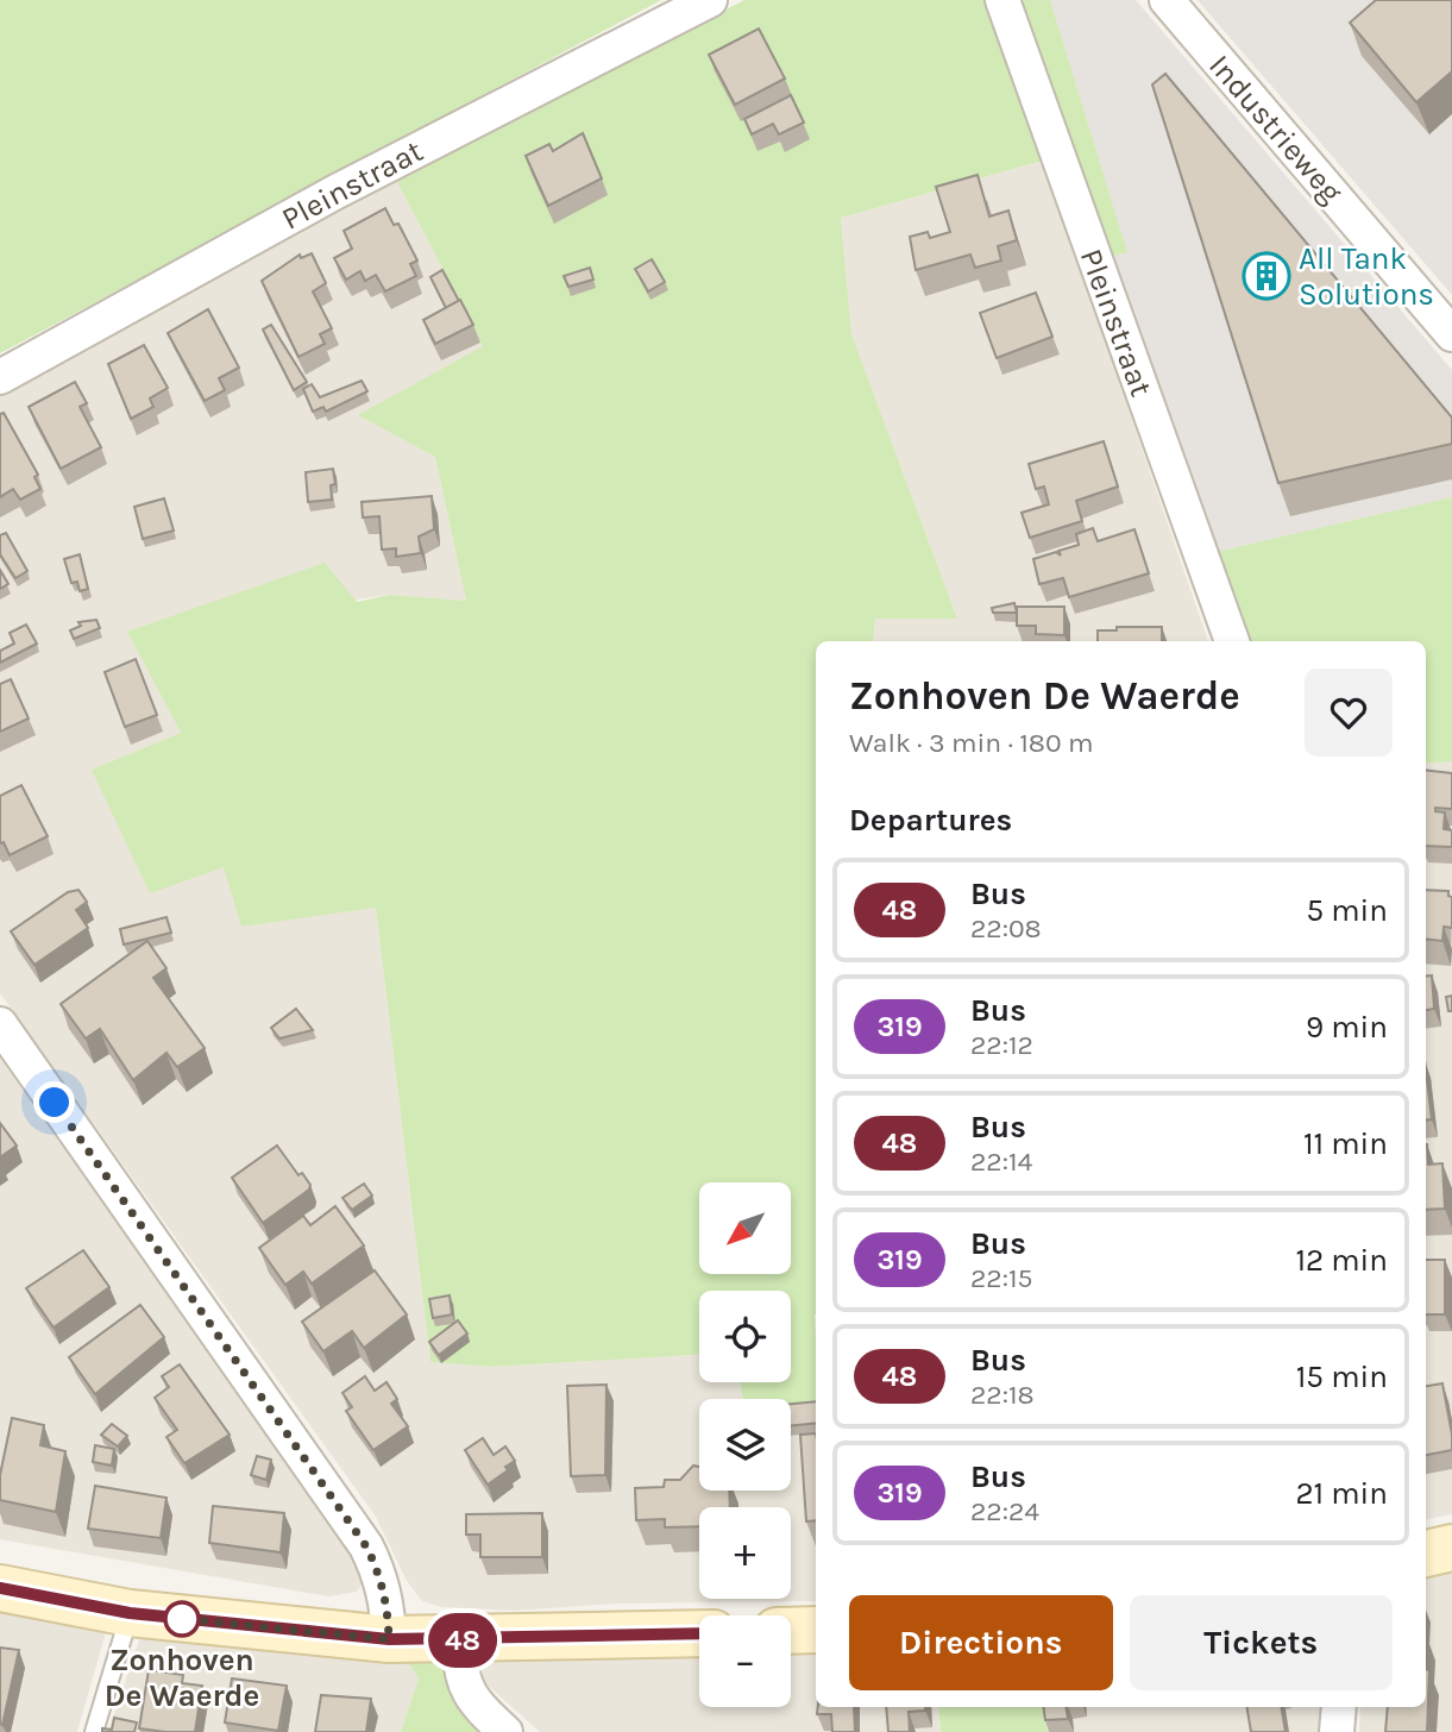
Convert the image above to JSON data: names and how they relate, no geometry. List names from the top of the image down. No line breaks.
{"streets":{"street":["Industrieweg","Pleinstraat"]},"places":{"building":["All Tank Solutions"],"other":["Zonhoven De Waerde"]},"lines":["bus line 48"],"north":"bottom left","page":{"on_map":"48","heading":[["Zonhoven De Waerde","Walk · 3 min · 180 m"],"Departures"],"list":[{"mark":"48","name":"Bus","note":"22:08","value":"5 min"},{"mark":"319","name":"Bus","note":"22:12","value":"9 min"},{"mark":"48","name":"Bus","note":"22:14","value":"11 min"},{"mark":"319","name":"Bus","note":"22:15","value":"12 min"},{"mark":"48","name":"Bus","note":"22:18","value":"15 min"},{"mark":"319","name":"Bus","note":"22:24","value":"21 min"}],"map_buttons":["+","−"],"buttons":["Directions","Tickets"]}}
